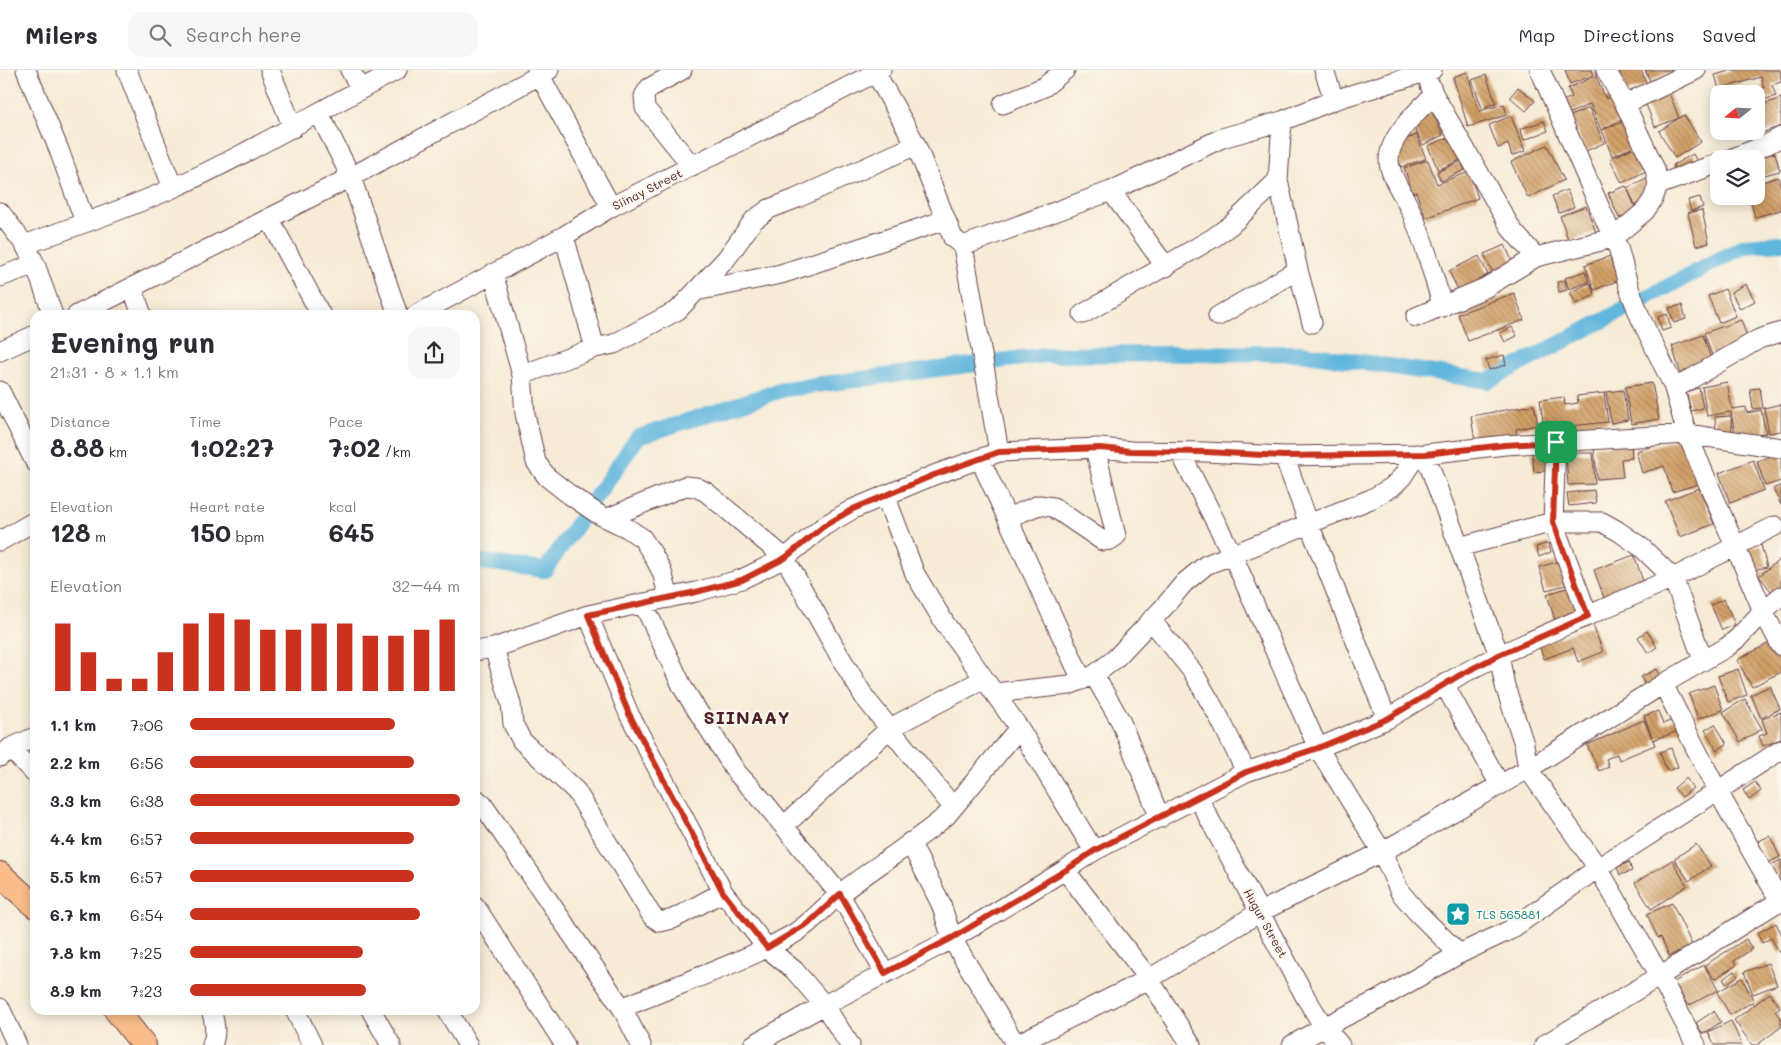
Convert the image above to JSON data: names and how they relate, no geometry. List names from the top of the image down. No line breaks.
{"streets":{"street":["Siinay Street","Hugur Street"]},"districts":["SIINAAY"],"places":{"place":["TLS 565881"]},"north":"left","page":{"header":"Milers","search":"Search here","nav":["Map","Directions","Saved"],"heading":["Evening run","21:31 · 8 × 1.1 km"],"stats":[["Distance","8.88 km"],["Time","1:02:27"],["Pace","7:02 /km"],["Elevation","128 m"],["Heart rate","150 bpm"],["kcal","645"]],"chart":["Elevation","32–44 m"],"list":[{"name":"1.1 km","note":"7:06"},{"name":"2.2 km","note":"6:56"},{"name":"3.3 km","note":"6:38"},{"name":"4.4 km","note":"6:57"},{"name":"5.5 km","note":"6:57"},{"name":"6.7 km","note":"6:54"},{"name":"7.8 km","note":"7:25"},{"name":"8.9 km","note":"7:23"}]}}
